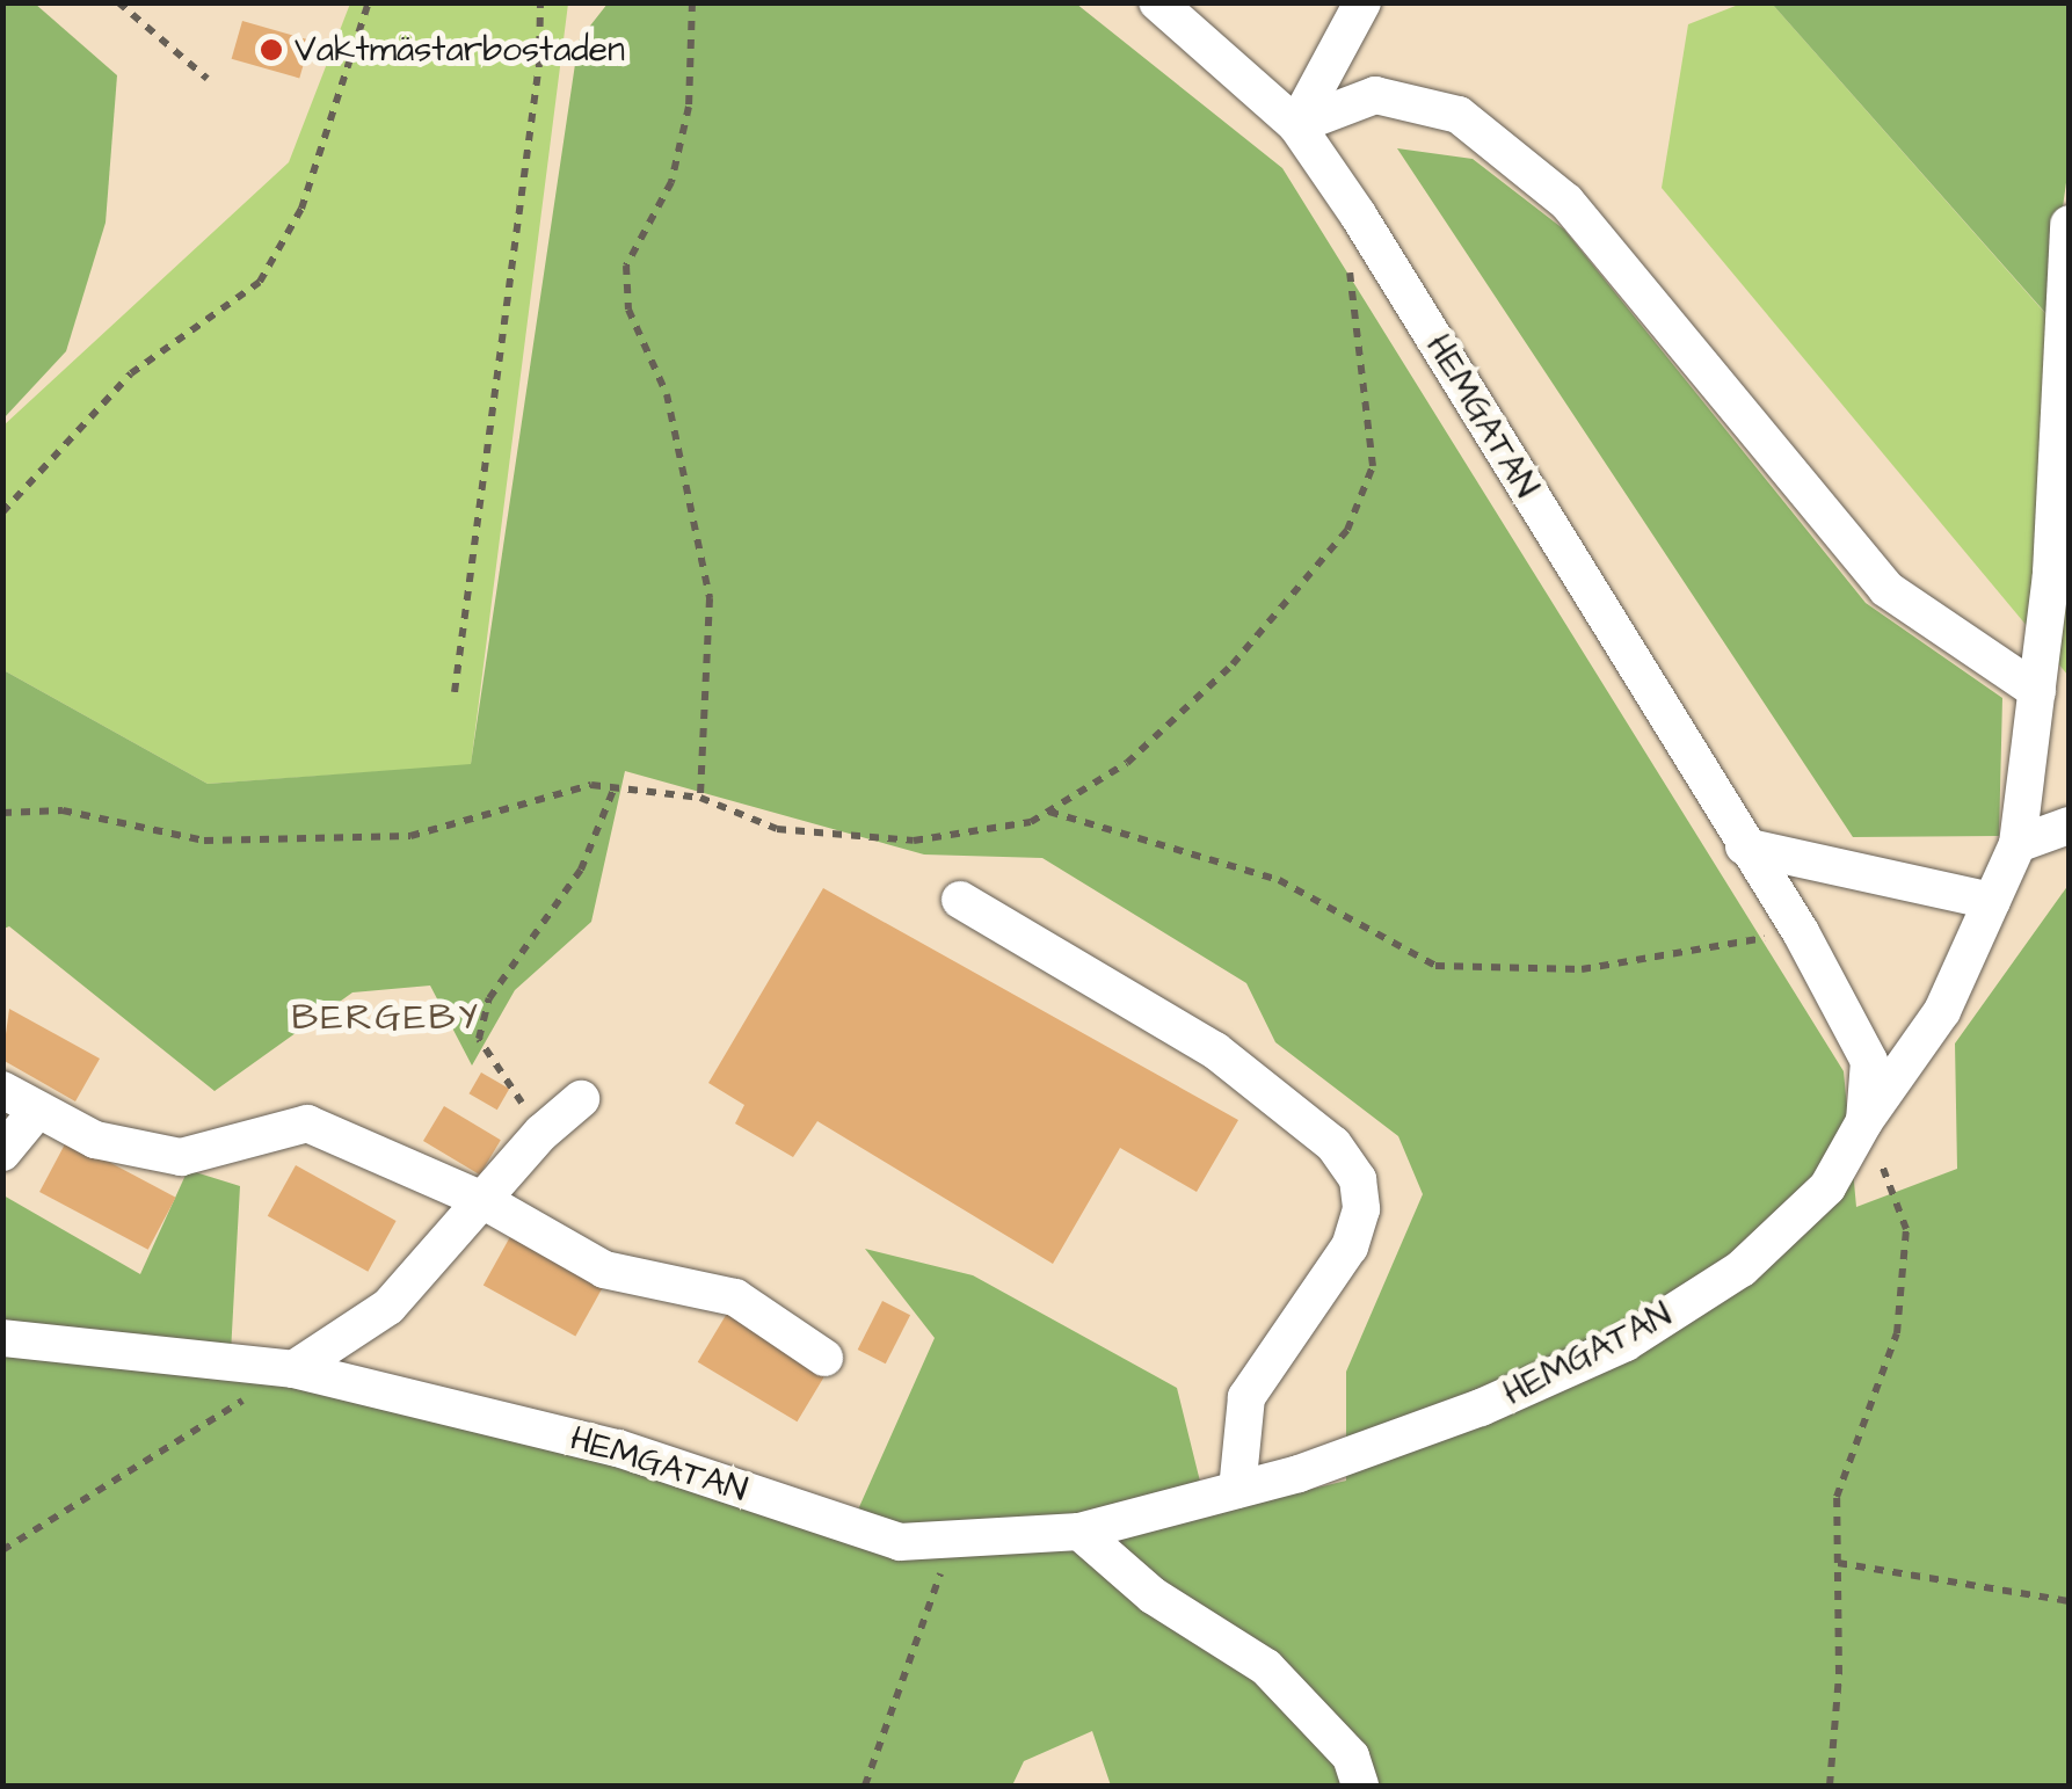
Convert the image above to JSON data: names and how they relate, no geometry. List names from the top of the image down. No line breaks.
{"streets":{"street":["HEMGATAN"]},"districts":["BERGEBY"],"places":["Vaktmästarbostaden"]}
